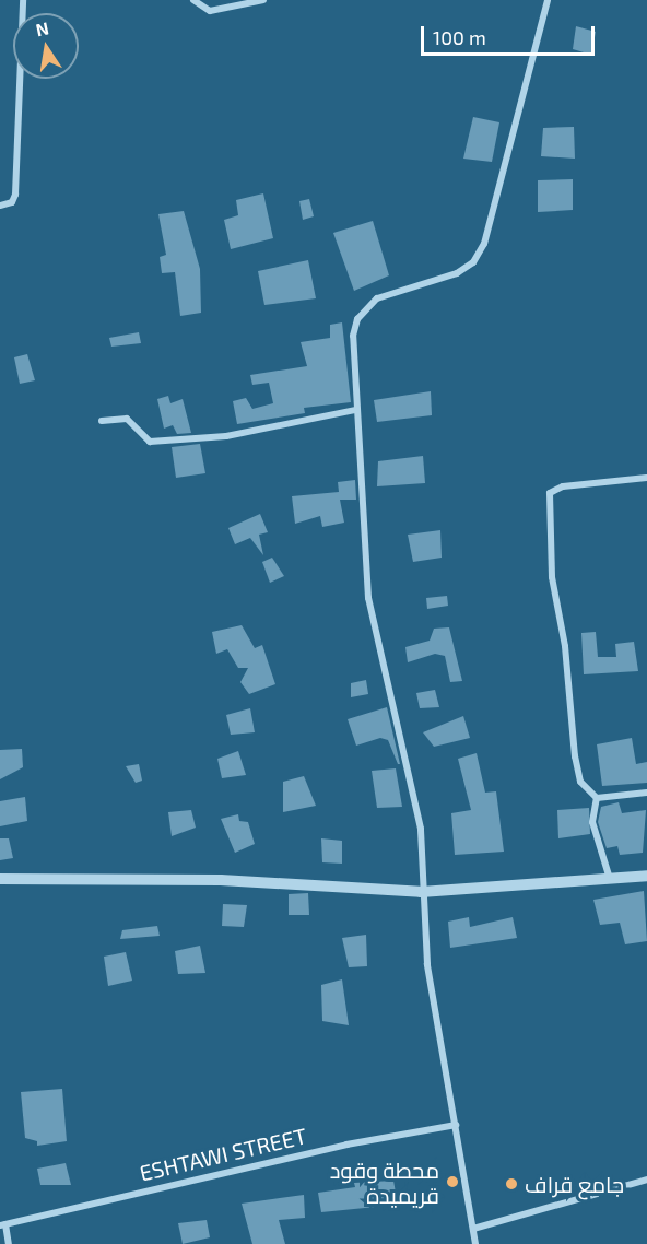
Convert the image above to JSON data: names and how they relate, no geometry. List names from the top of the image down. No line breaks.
{"streets":{"street":["ESHTAWI STREET"]},"places":["محطة وقود قريميدة","جامع قراف"],"scale_bar":"100 m","north":"top"}
